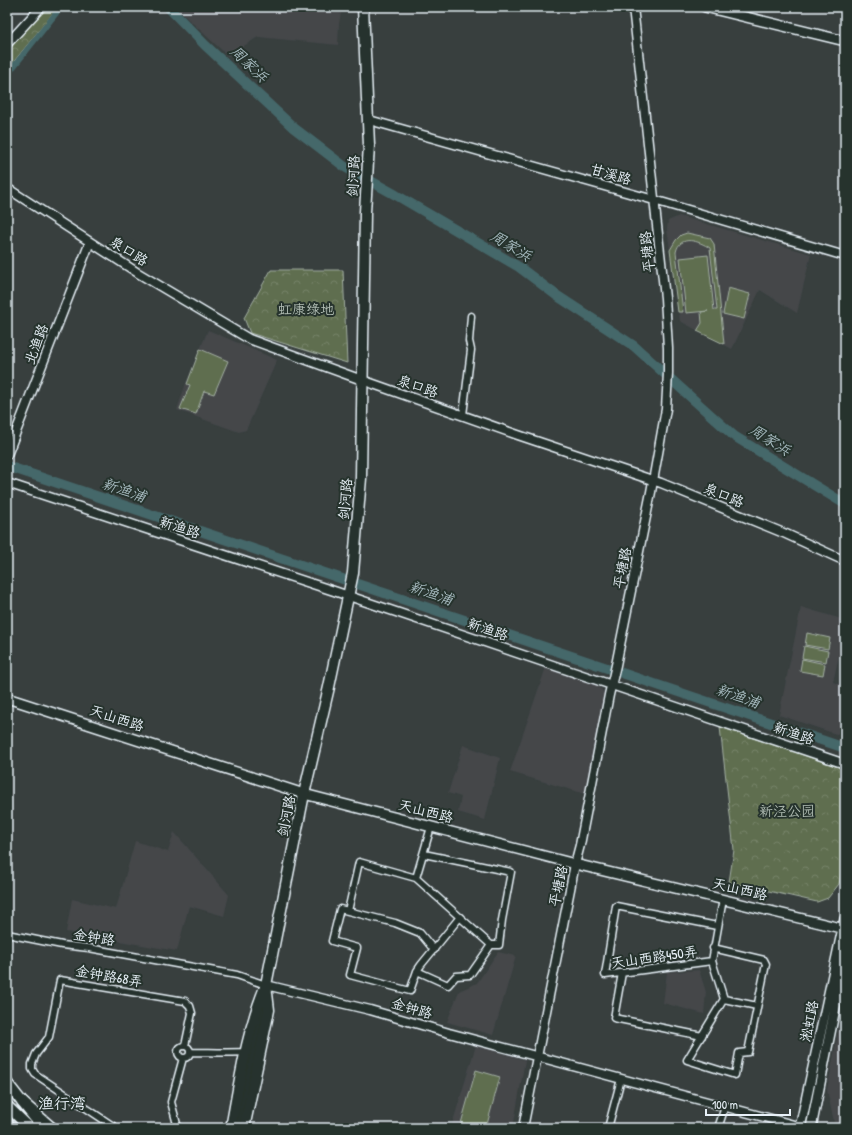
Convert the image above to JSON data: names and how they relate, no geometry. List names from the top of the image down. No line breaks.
{"streets":{"main road":["剑河路","天山西路","淞虹路"],"street":["甘溪路","泉口路","平塘路","北渔路","新渔路","金钟路","天山西路450弄","金钟路68弄"]},"crossings":[["甘溪路","剑河路"],["甘溪路","平塘路"],["剑河路","泉口路"],["剑河路","新渔路"],["剑河路","天山西路"],["剑河路","金钟路"],["泉口路","平塘路"],["泉口路","北渔路"],["平塘路","新渔路"],["平塘路","天山西路"],["平塘路","金钟路"],["天山西路","天山西路450弄"],["天山西路","淞虹路"],["金钟路","淞虹路"]],"districts":["渔行湾"],"water":["周家浜","新渔浦"],"parks":["虹康绿地","新泾公园"],"scale_bar":"100 m"}
